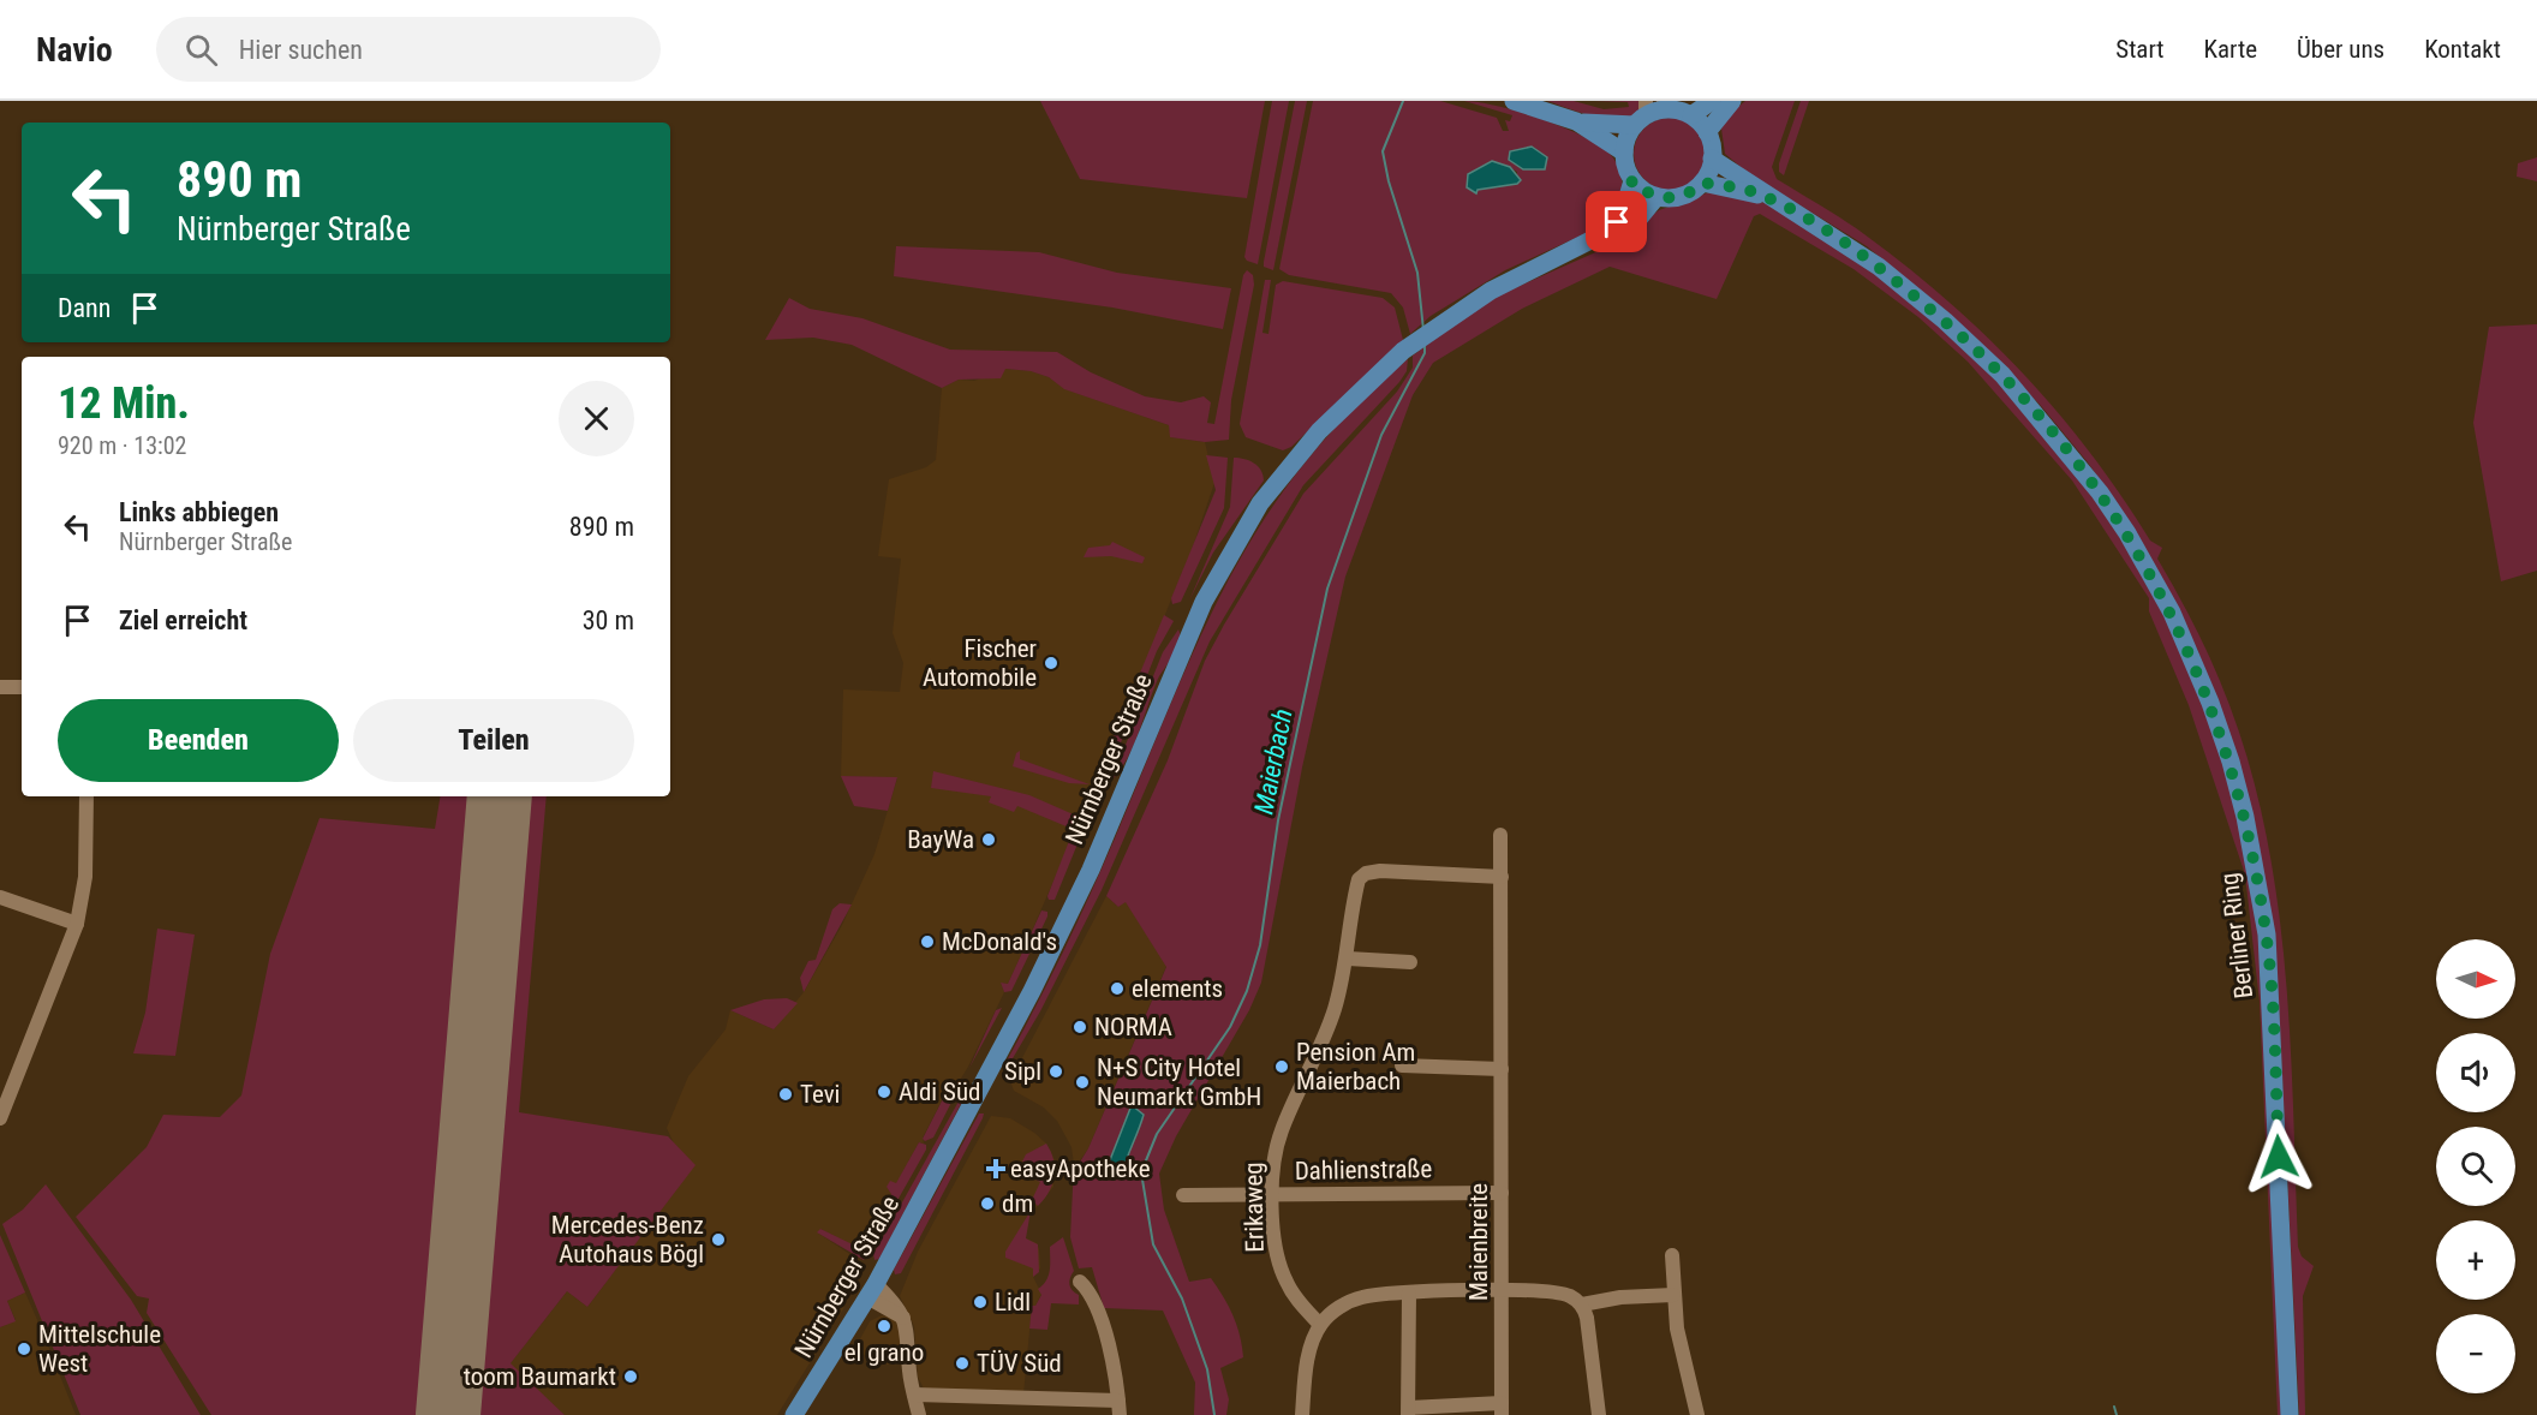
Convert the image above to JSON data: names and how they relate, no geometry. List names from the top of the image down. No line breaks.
{"streets":{"main road":["Nürnberger Straße","Berliner Ring"],"street":["Dahlienstraße","Erikaweg","Maienbreite"]},"crossings":[["Nürnberger Straße","Berliner Ring"],["Dahlienstraße","Erikaweg"],["Dahlienstraße","Maienbreite"],["Erikaweg","Maienbreite"]],"water":["Maierbach"],"places":{"other":["Fischer Automobile","BayWa","McDonald's","elements","NORMA","Pension Am Maierbach","Sipl","N+S City Hotel Neumarkt GmbH","Aldi Süd","Tevi","dm","Mercedes-Benz Autohaus Bögl","Lidl","el grano","Mittelschule West","TÜV Süd","toom Baumarkt"],"health":["easyApotheke"]},"north":"right","page":{"header":"Navio","search":"Hier suchen","nav":["Start","Karte","Über uns","Kontakt"],"turn":["890 m","Nürnberger Straße"],"then":"Dann","heading":["12 Min.","920 m · 13:02"],"list":[{"name":"Links abbiegen","note":"Nürnberger Straße","value":"890 m"},{"name":"Ziel erreicht","value":"30 m"}],"buttons":["Beenden","Teilen"],"map_buttons":["+","−"]}}
